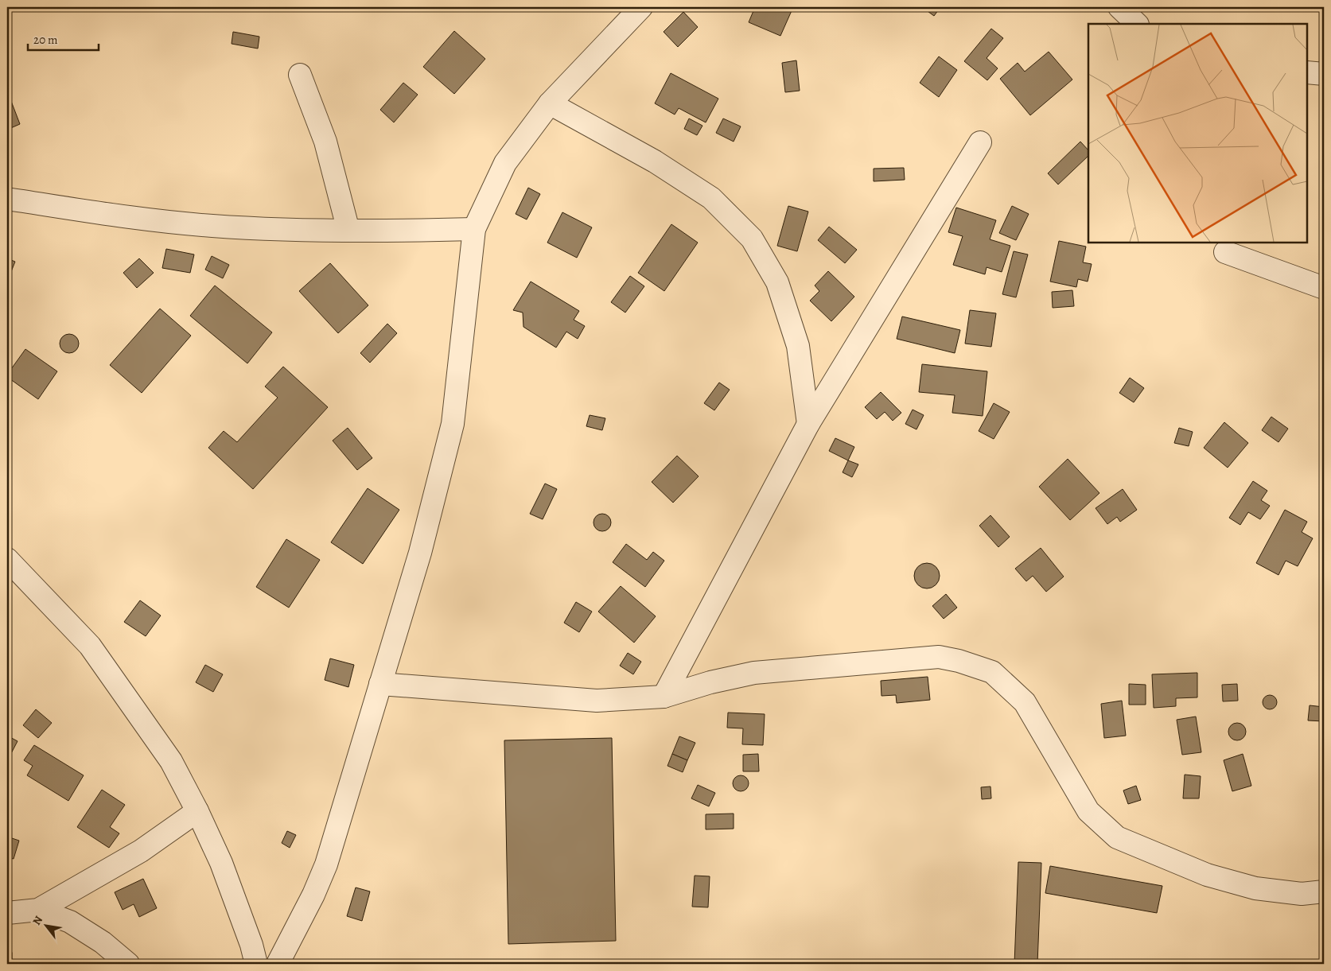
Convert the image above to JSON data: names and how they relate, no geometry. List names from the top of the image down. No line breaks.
{"scale_bar":"20 m","north":"top left"}
